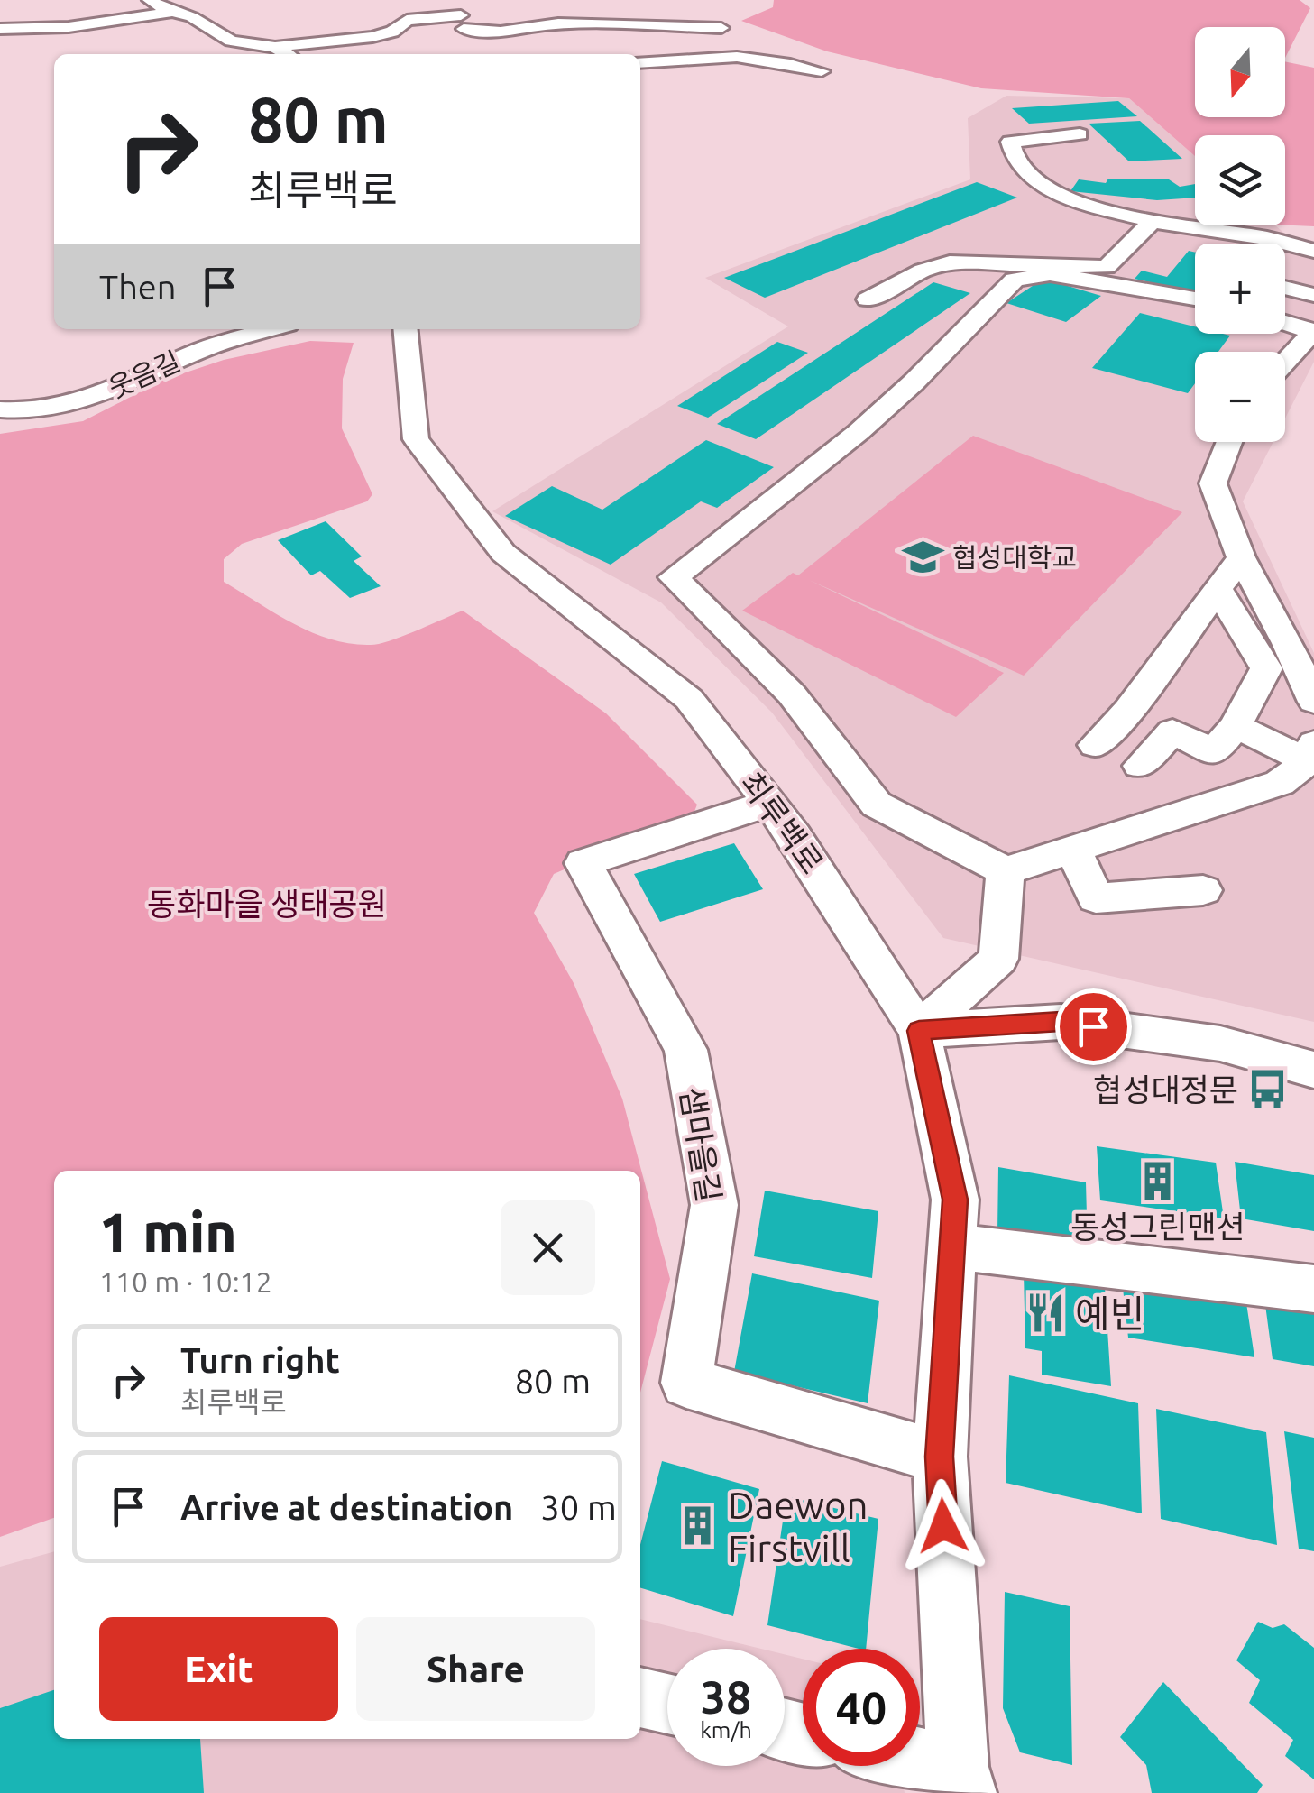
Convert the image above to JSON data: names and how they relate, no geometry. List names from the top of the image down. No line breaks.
{"streets":{"street":["웃음길","최루백로","샘마을길"]},"crossings":[["최루백로","샘마을길"]],"parks":["동화마을 생태공원"],"places":{"school or university":["협성대학교"],"bus stop":["협성대정문"],"building":["동성그린맨션","Daewon Firstvill"],"restaurant":["예빈"]},"north":"bottom","page":{"map_buttons":["+","−"],"turn":["80 m","최루백로"],"then":"Then","heading":["1 min","110 m · 10:12"],"list":[{"name":"Turn right","note":"최루백로","value":"80 m"},{"name":"Arrive at destination","value":"30 m"}],"buttons":["Exit","Share"],"speed":"38 km/h","limit":"40"}}
